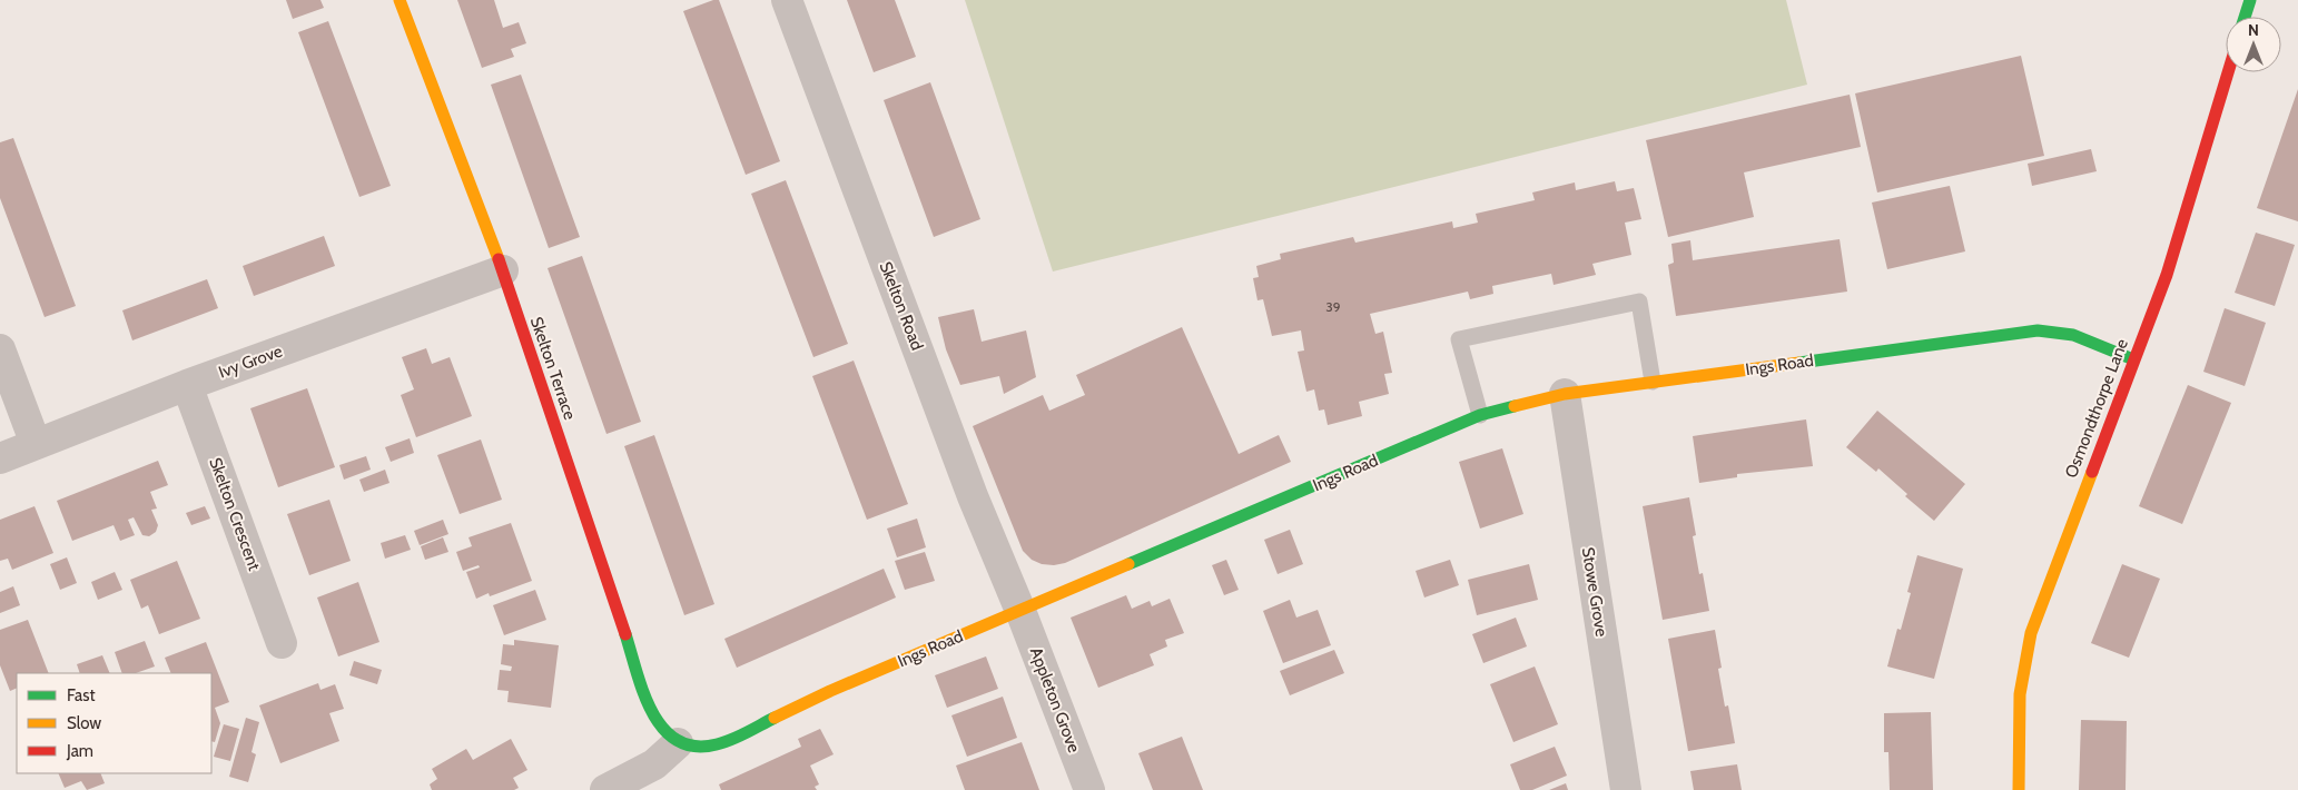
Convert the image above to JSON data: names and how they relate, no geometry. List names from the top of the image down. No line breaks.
{"streets":{"street":["Skelton Road","Ivy Grove","Ings Road","Skelton Terrace","Osmondthorpe Lane","Skelton Crescent","Stowe Grove","Appleton Grove"]},"crossings":[["Skelton Road","Ings Road"],["Skelton Road","Appleton Grove"],["Ivy Grove","Skelton Terrace"],["Ivy Grove","Skelton Crescent"],["Ings Road","Skelton Terrace"],["Ings Road","Osmondthorpe Lane"],["Ings Road","Stowe Grove"],["Ings Road","Appleton Grove"]],"house_numbers":["39"],"legend":["Fast","Slow","Jam"],"north":"top"}
